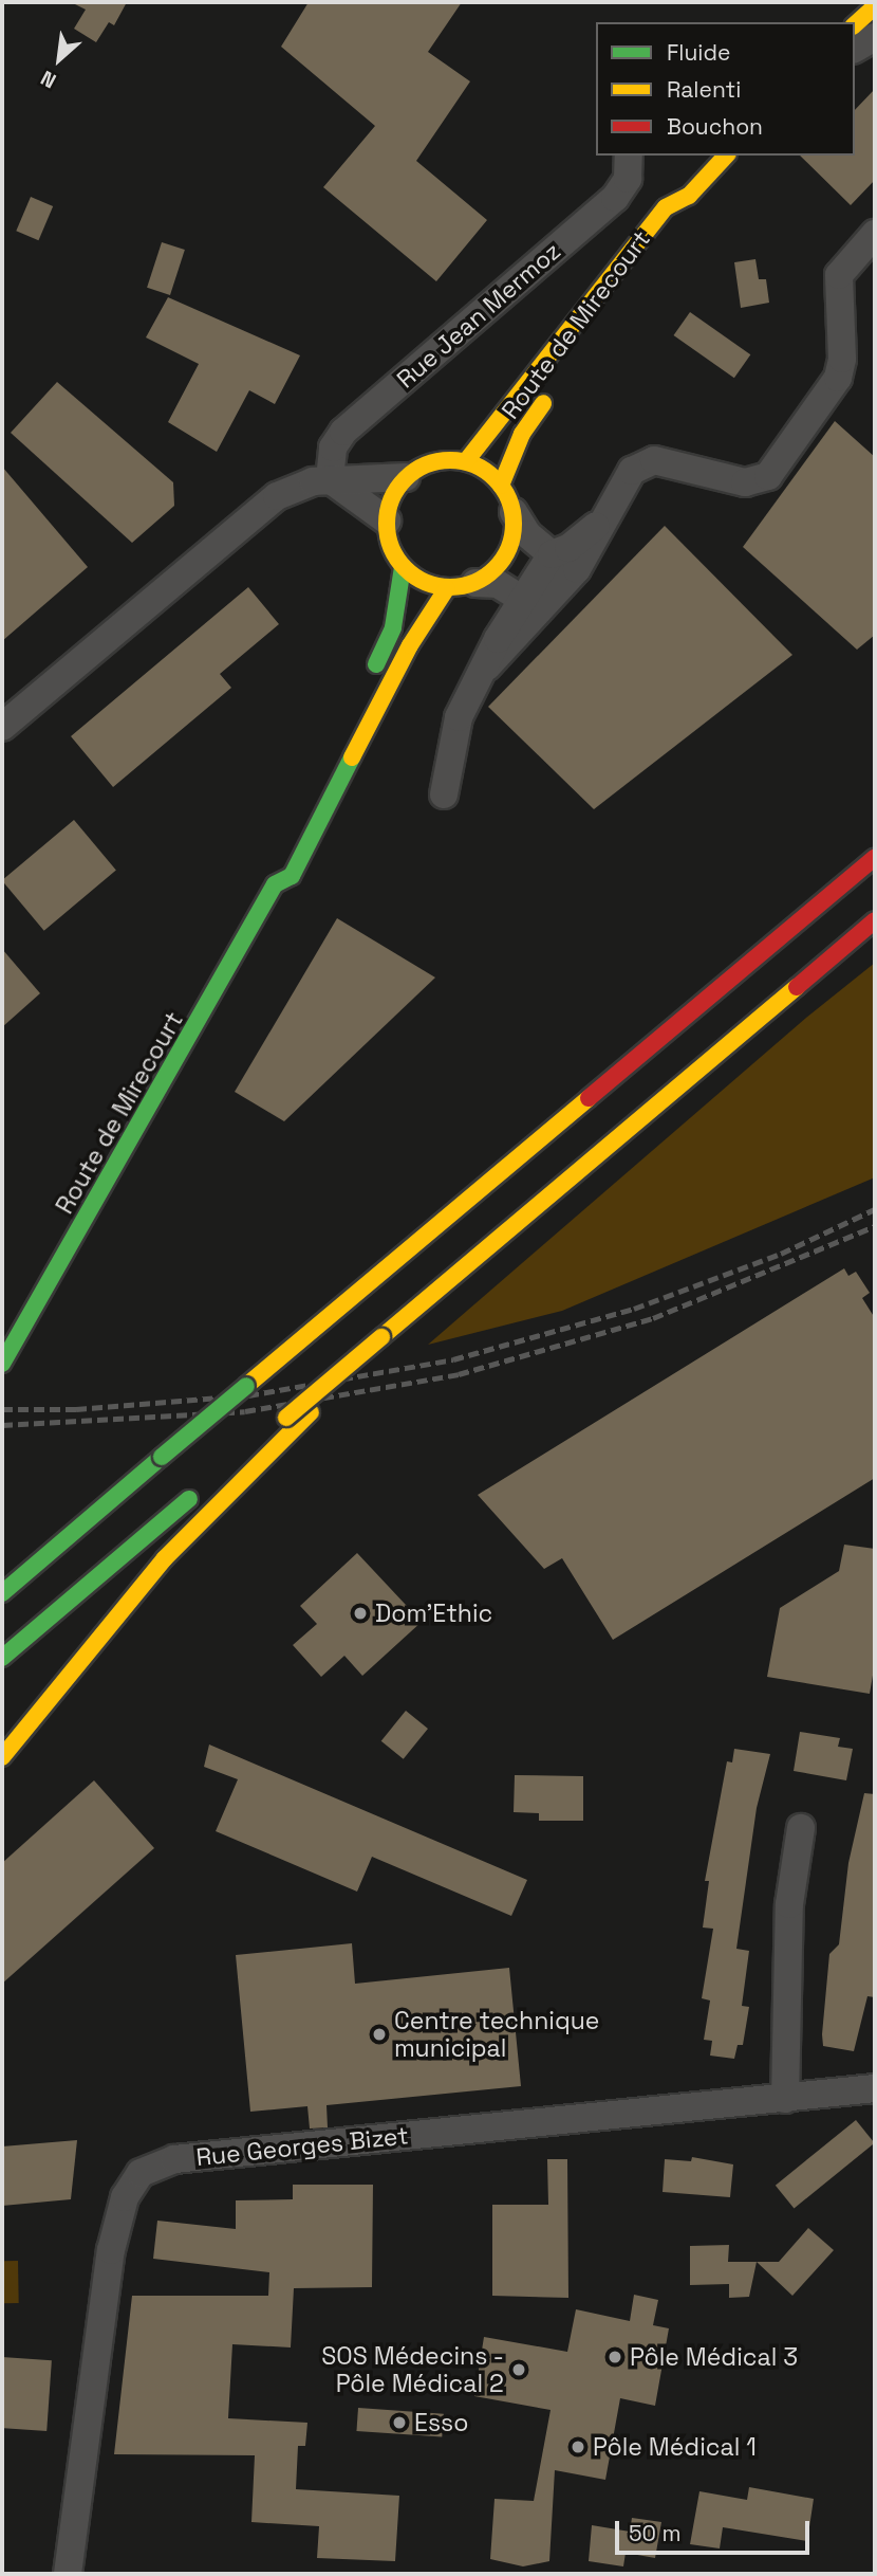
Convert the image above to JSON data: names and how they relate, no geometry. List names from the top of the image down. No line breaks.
{"streets":{"main road":["Route de Mirecourt"],"street":["Rue Jean Mermoz","Rue Georges Bizet"]},"places":["Dom'Ethic","Centre technique municipal","Pôle Médical 3","SOS Médecins - Pôle Médical 2","Esso","Pôle Médical 1"],"legend":["Fluide","Ralenti","Bouchon"],"scale_bar":"50 m","north":"bottom left"}
